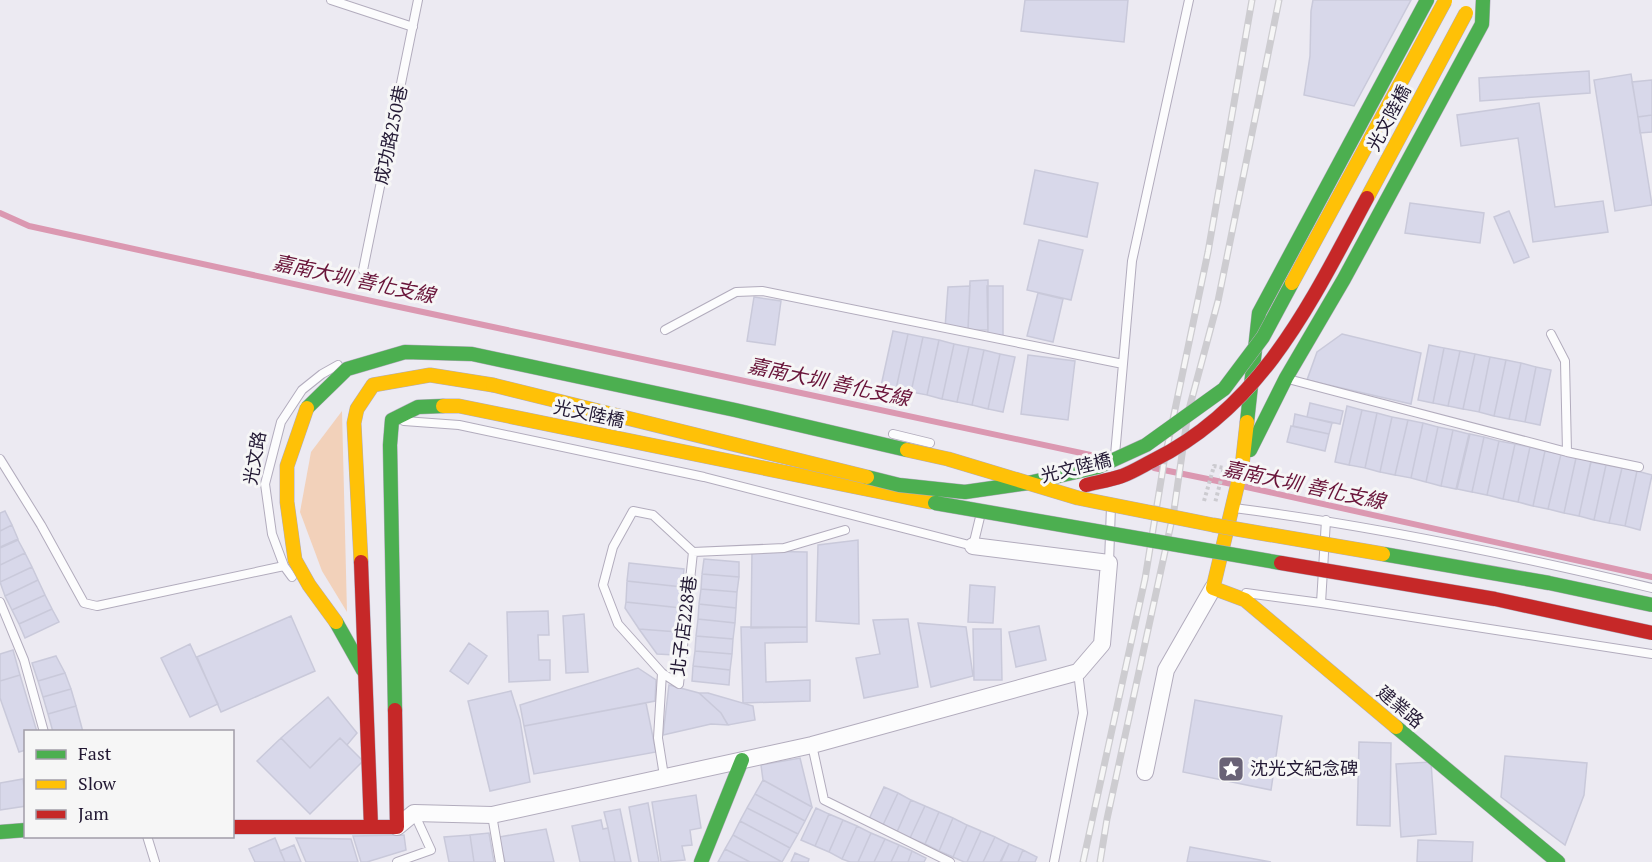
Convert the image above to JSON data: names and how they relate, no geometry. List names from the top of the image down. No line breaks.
{"streets":{"street":["光文陸橋","建業路"],"lane":["成功路250巷","光文路","北子店228巷"]},"water":["嘉南大圳 善化支線"],"places":{"place":["沈光文紀念碑"]},"legend":["Fast","Slow","Jam"]}
